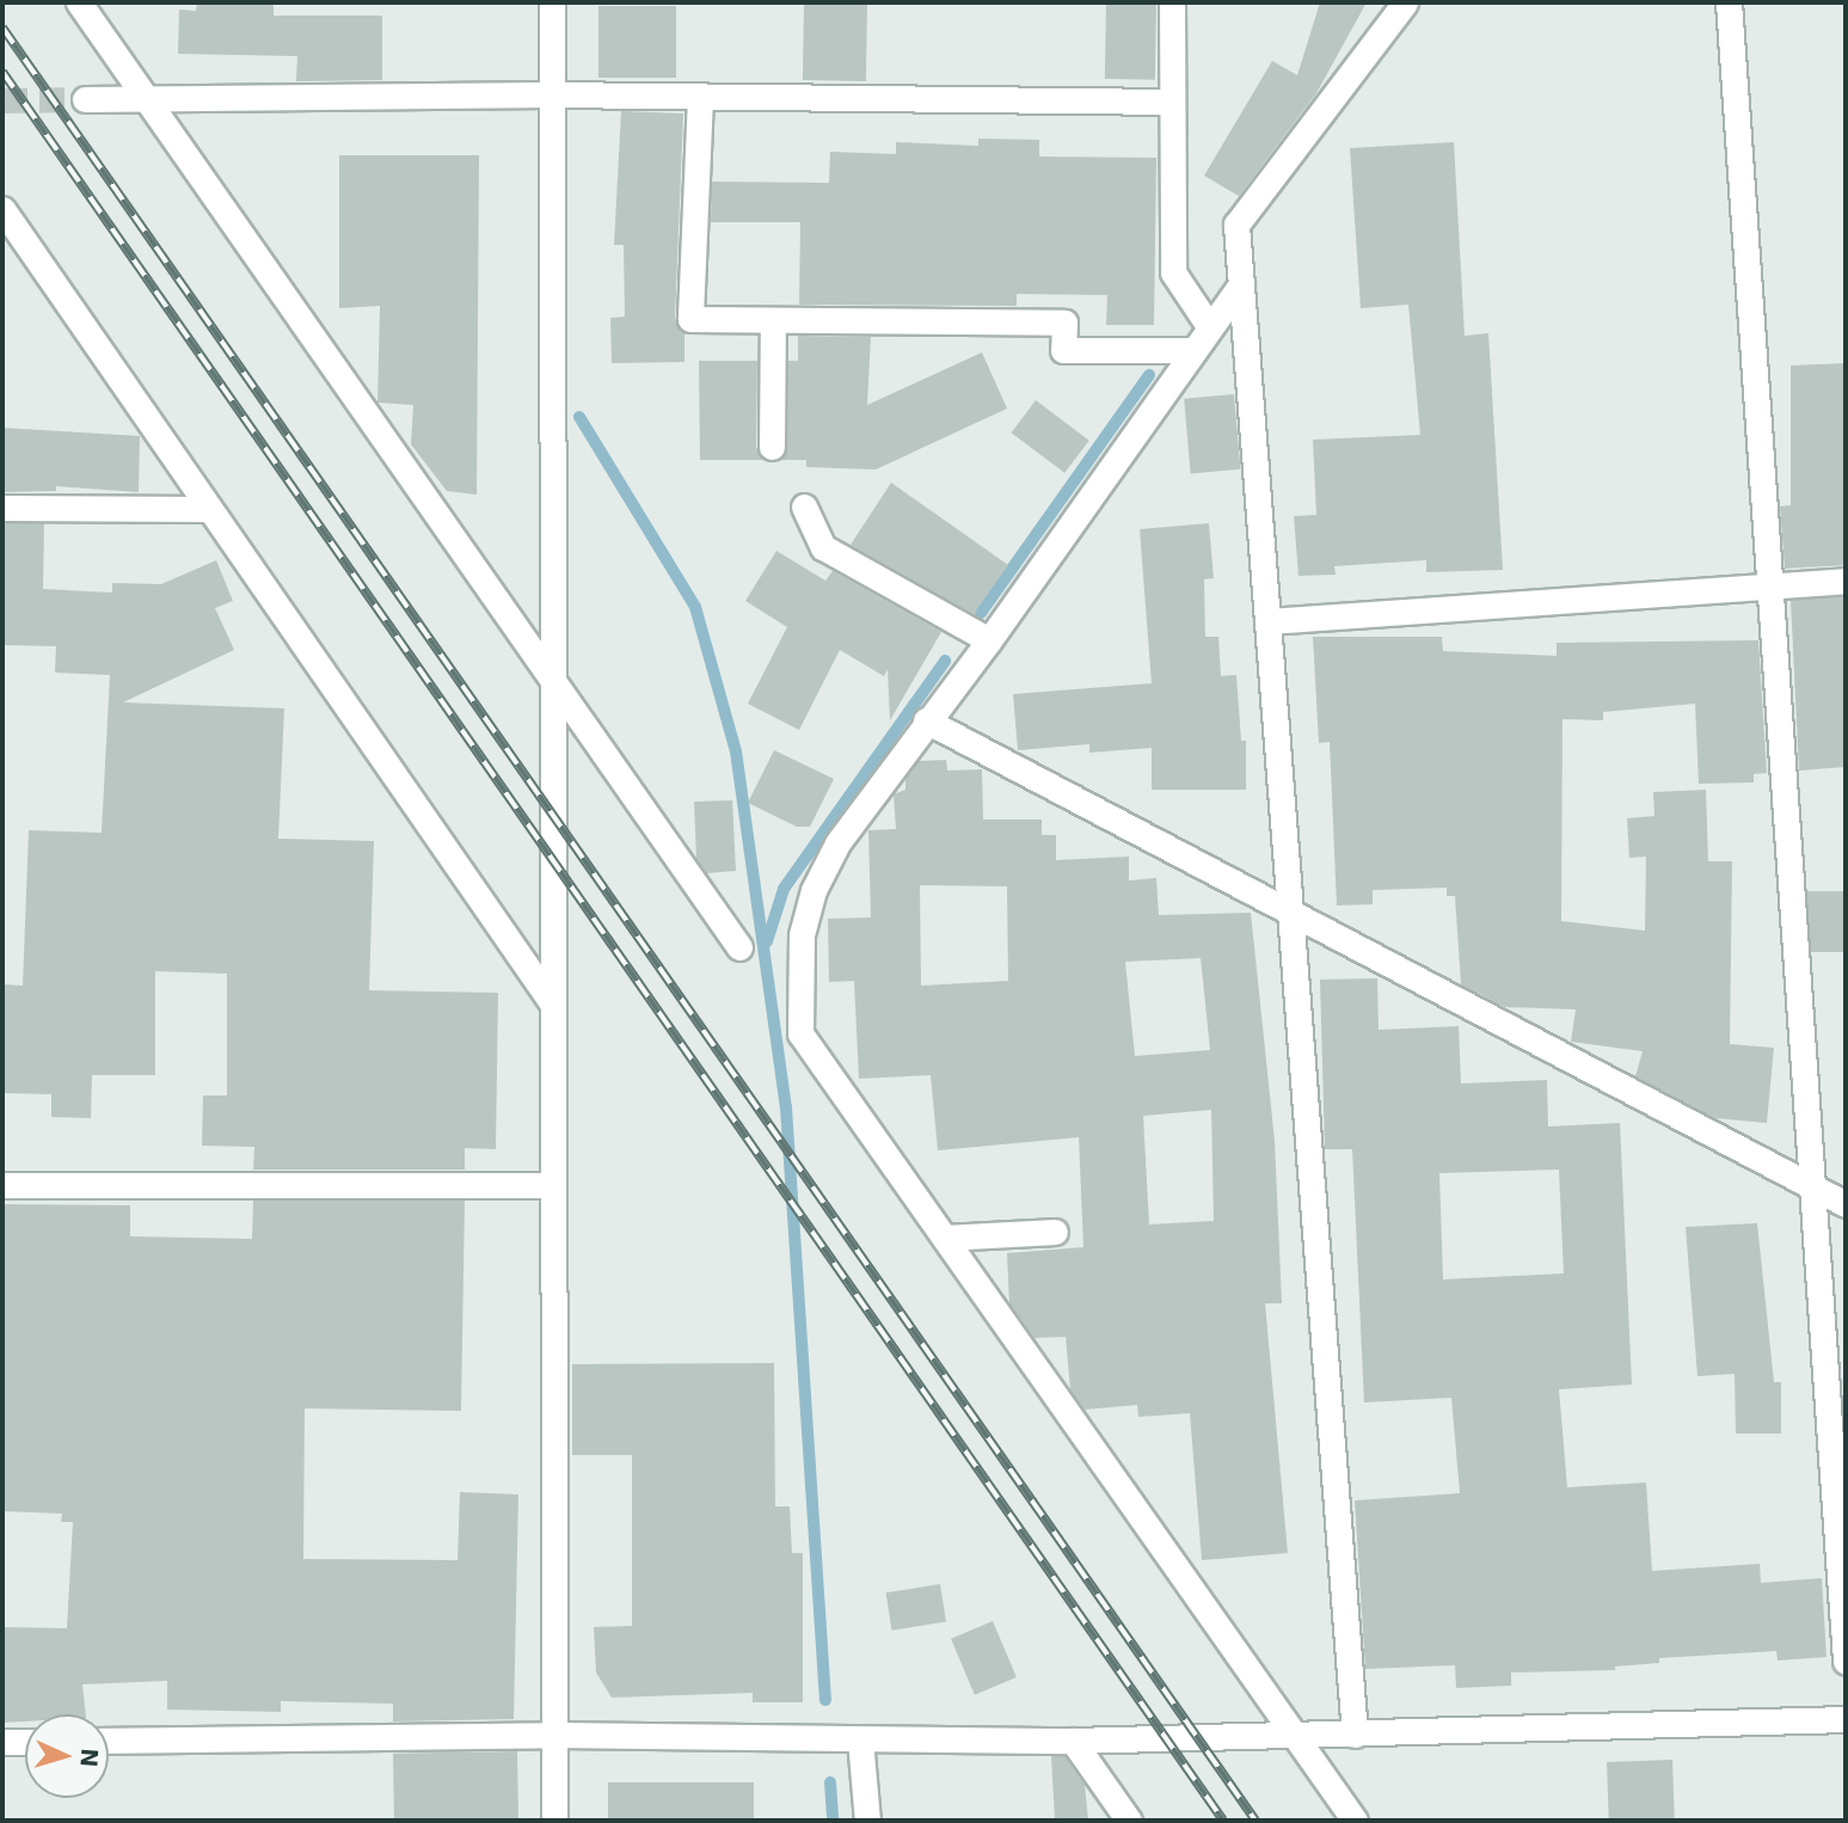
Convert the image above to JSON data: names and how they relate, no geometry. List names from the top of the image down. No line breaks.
{"north":"right"}
